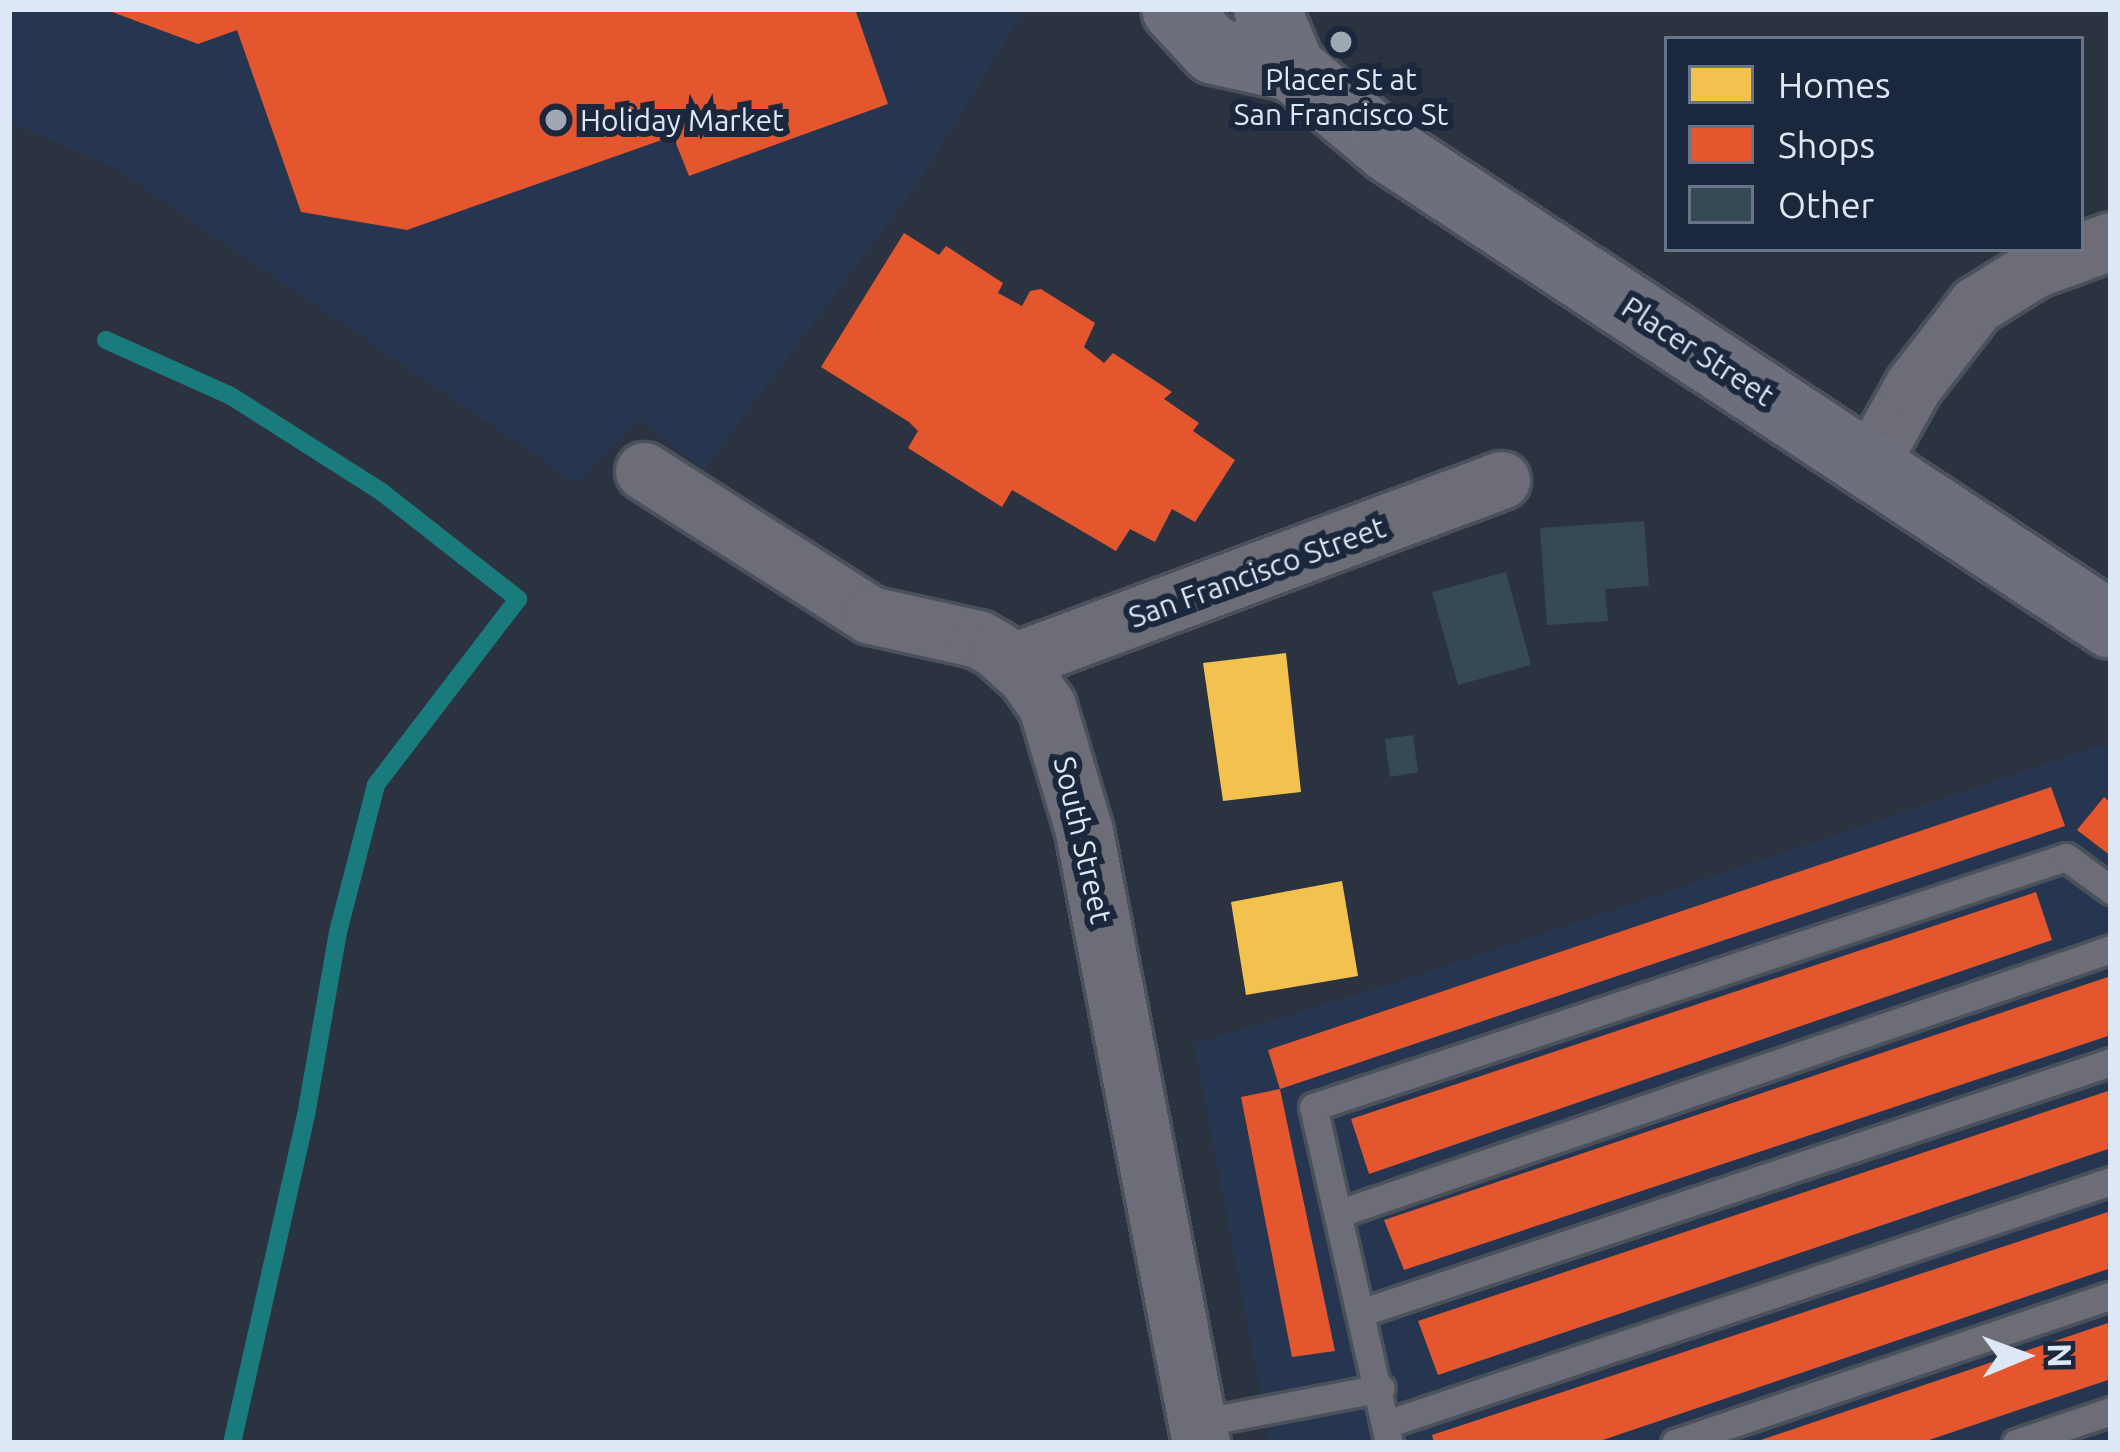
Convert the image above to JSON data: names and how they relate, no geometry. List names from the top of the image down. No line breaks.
{"streets":{"main road":["Placer Street"],"street":["San Francisco Street","South Street"]},"crossings":[["San Francisco Street","South Street"]],"places":["Placer St at San Francisco St","Holiday Market"],"legend":["Homes","Shops","Other"],"north":"right"}
